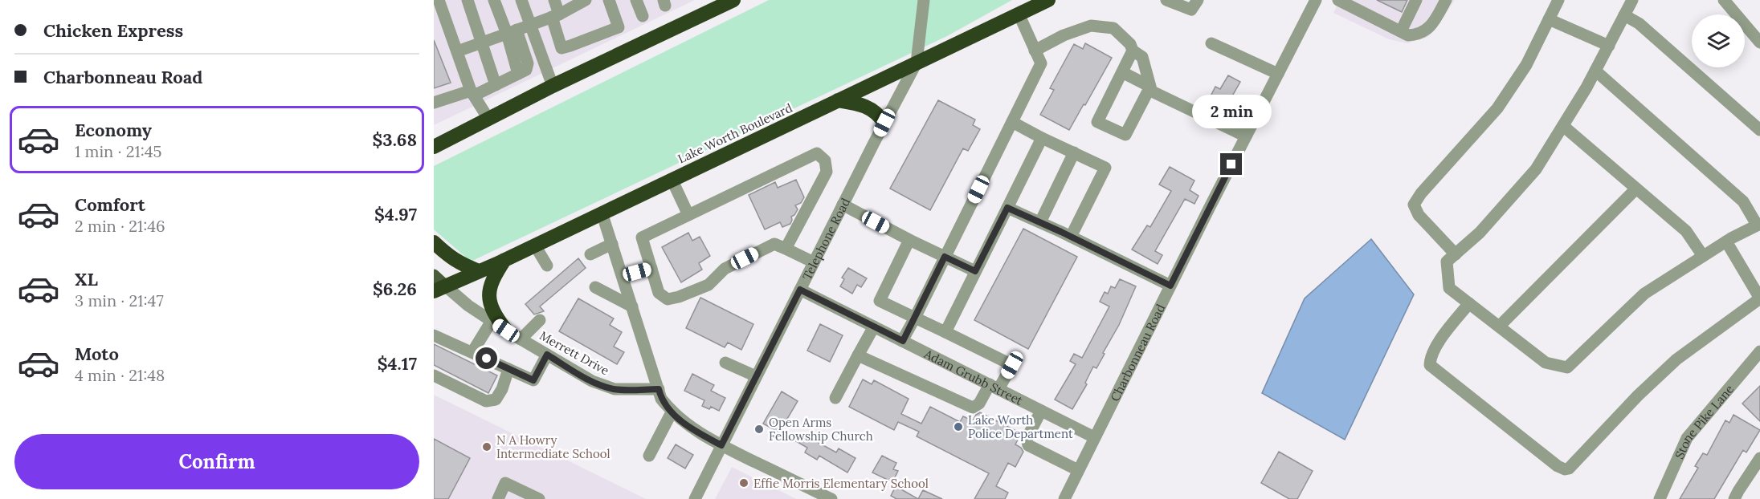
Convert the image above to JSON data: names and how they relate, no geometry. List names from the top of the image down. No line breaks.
{"streets":{"highway":["Lake Worth Boulevard"],"main road":["Merrett Drive"],"street":["Telephone Road","Charbonneau Road","Adam Grubb Street","Stone Pike Lane"]},"crossings":[["Lake Worth Boulevard","Telephone Road"],["Lake Worth Boulevard","Merrett Drive"],["Telephone Road","Adam Grubb Street"],["Charbonneau Road","Adam Grubb Street"]],"places":["Lake Worth Police Department","Open Arms Fellowship Church","N A Howry Intermediate School","Effie Morris Elementary School"],"page":{"banner":["Chicken Express","Charbonneau Road"],"bubble":"2 min","list":[{"name":"Economy","note":"1 min · 21:45","value":"$3.68"},{"name":"Comfort","note":"2 min · 21:46","value":"$4.97"},{"name":"XL","note":"3 min · 21:47","value":"$6.26"},{"name":"Moto","note":"4 min · 21:48","value":"$4.17"}],"buttons":"Confirm"}}
